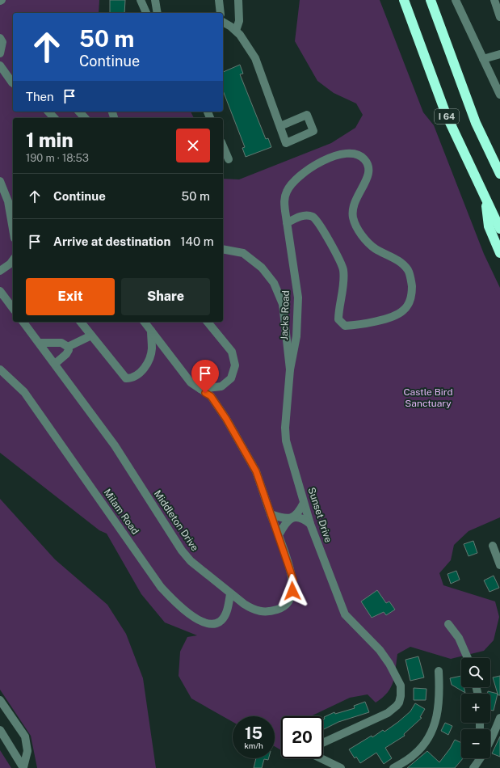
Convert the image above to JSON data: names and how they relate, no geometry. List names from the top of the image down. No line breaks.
{"streets":{"highway":["I 64"],"street":["Jacks Road","Milam Road","Sunset Drive","Middleton Drive"]},"crossings":[["Jacks Road","Sunset Drive"],["Milam Road","Middleton Drive"]],"parks":["Castle Bird Sanctuary"],"page":{"turn":["50 m","Continue"],"then":"Then","heading":["1 min","190 m · 18:53"],"list":[{"name":"Continue","value":"50 m"},{"name":"Arrive at destination","value":"140 m"}],"buttons":["Exit","Share"],"map_buttons":["+","−"],"speed":"15 km/h","limit":"20"}}
